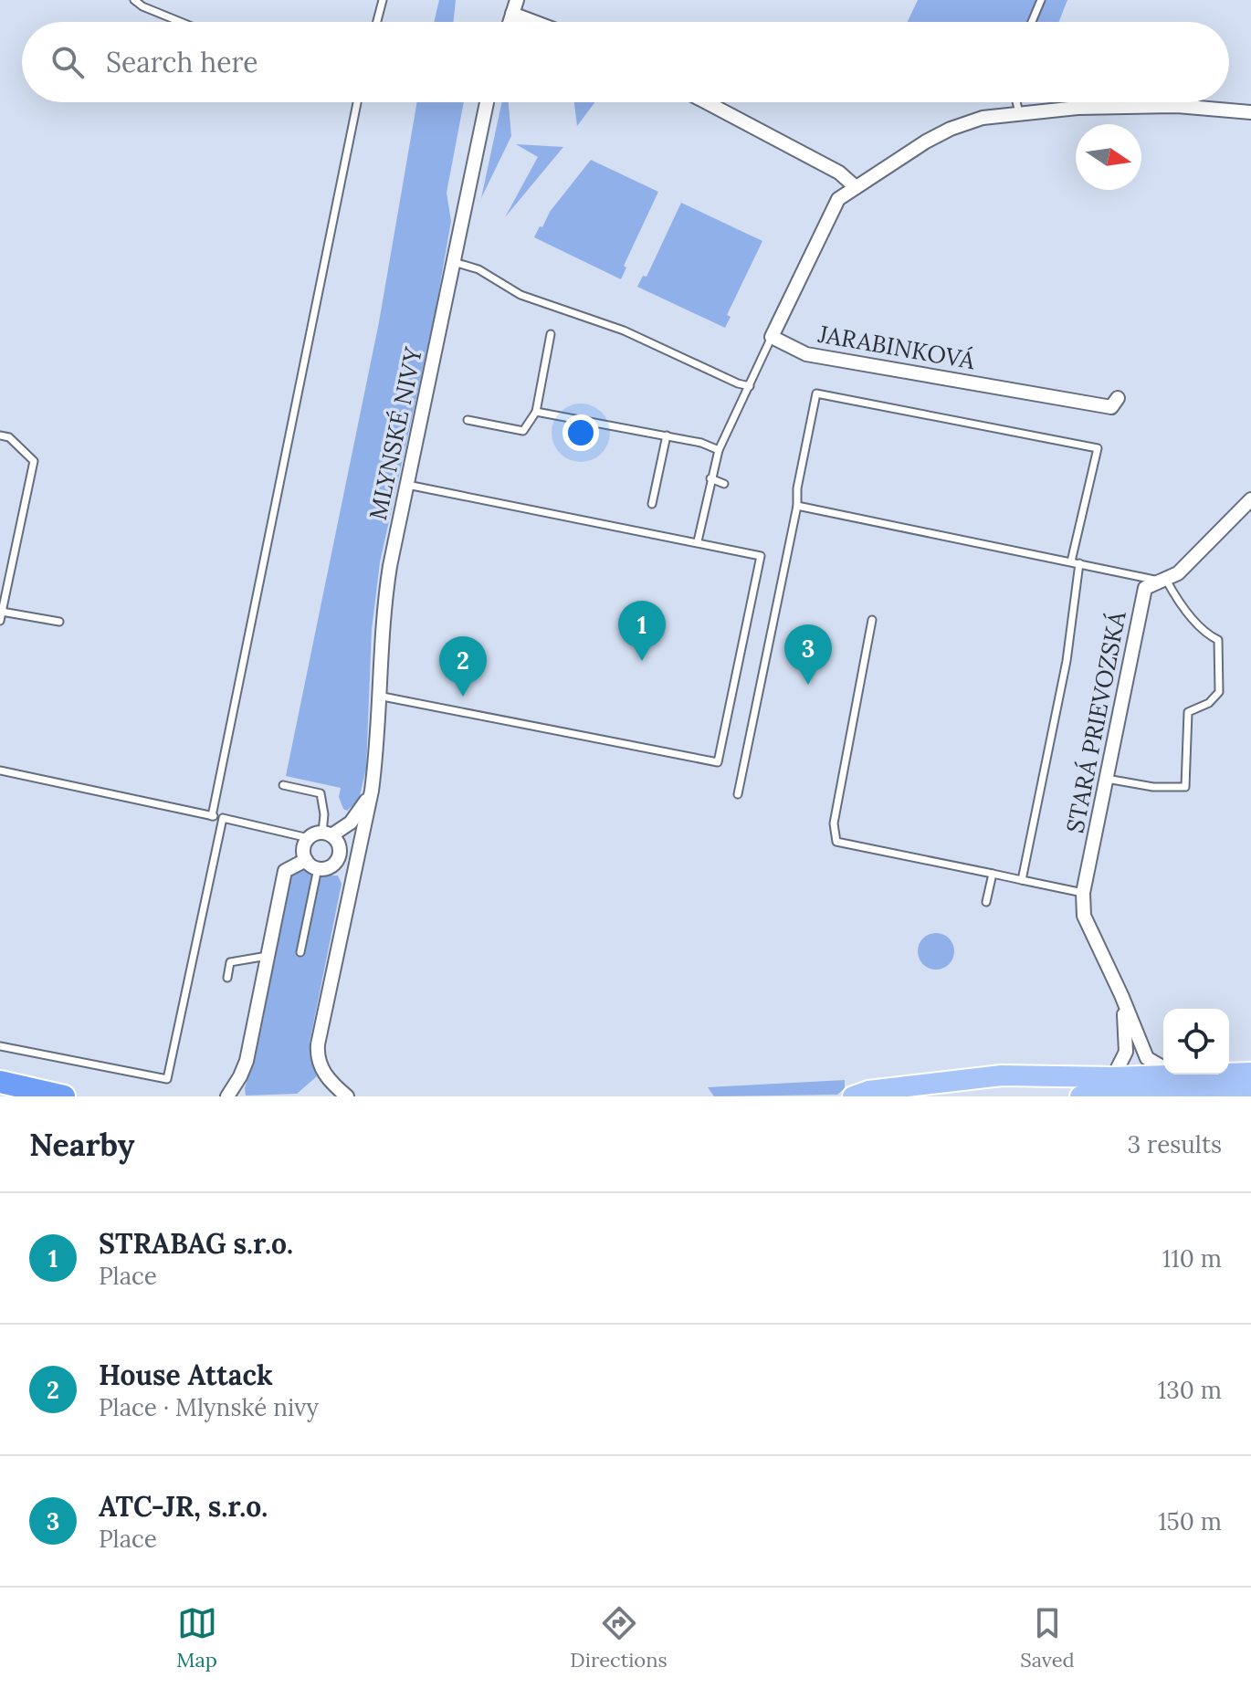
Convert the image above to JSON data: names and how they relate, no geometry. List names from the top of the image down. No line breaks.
{"streets":{"street":["JARABINKOVÁ","MLYNSKÉ NIVY","STARÁ PRIEVOZSKÁ"]},"north":"right","page":{"search":"Search here","pins":["1","3","2"],"heading":["Nearby","3 results"],"list":[{"mark":"1","name":"STRABAG s.r.o.","note":"Place","value":"110 m"},{"mark":"2","name":"House Attack","note":"Place · Mlynské nivy","value":"130 m"},{"mark":"3","name":"ATC-JR, s.r.o.","note":"Place","value":"150 m"}],"nav":["Map","Directions","Saved"]}}
